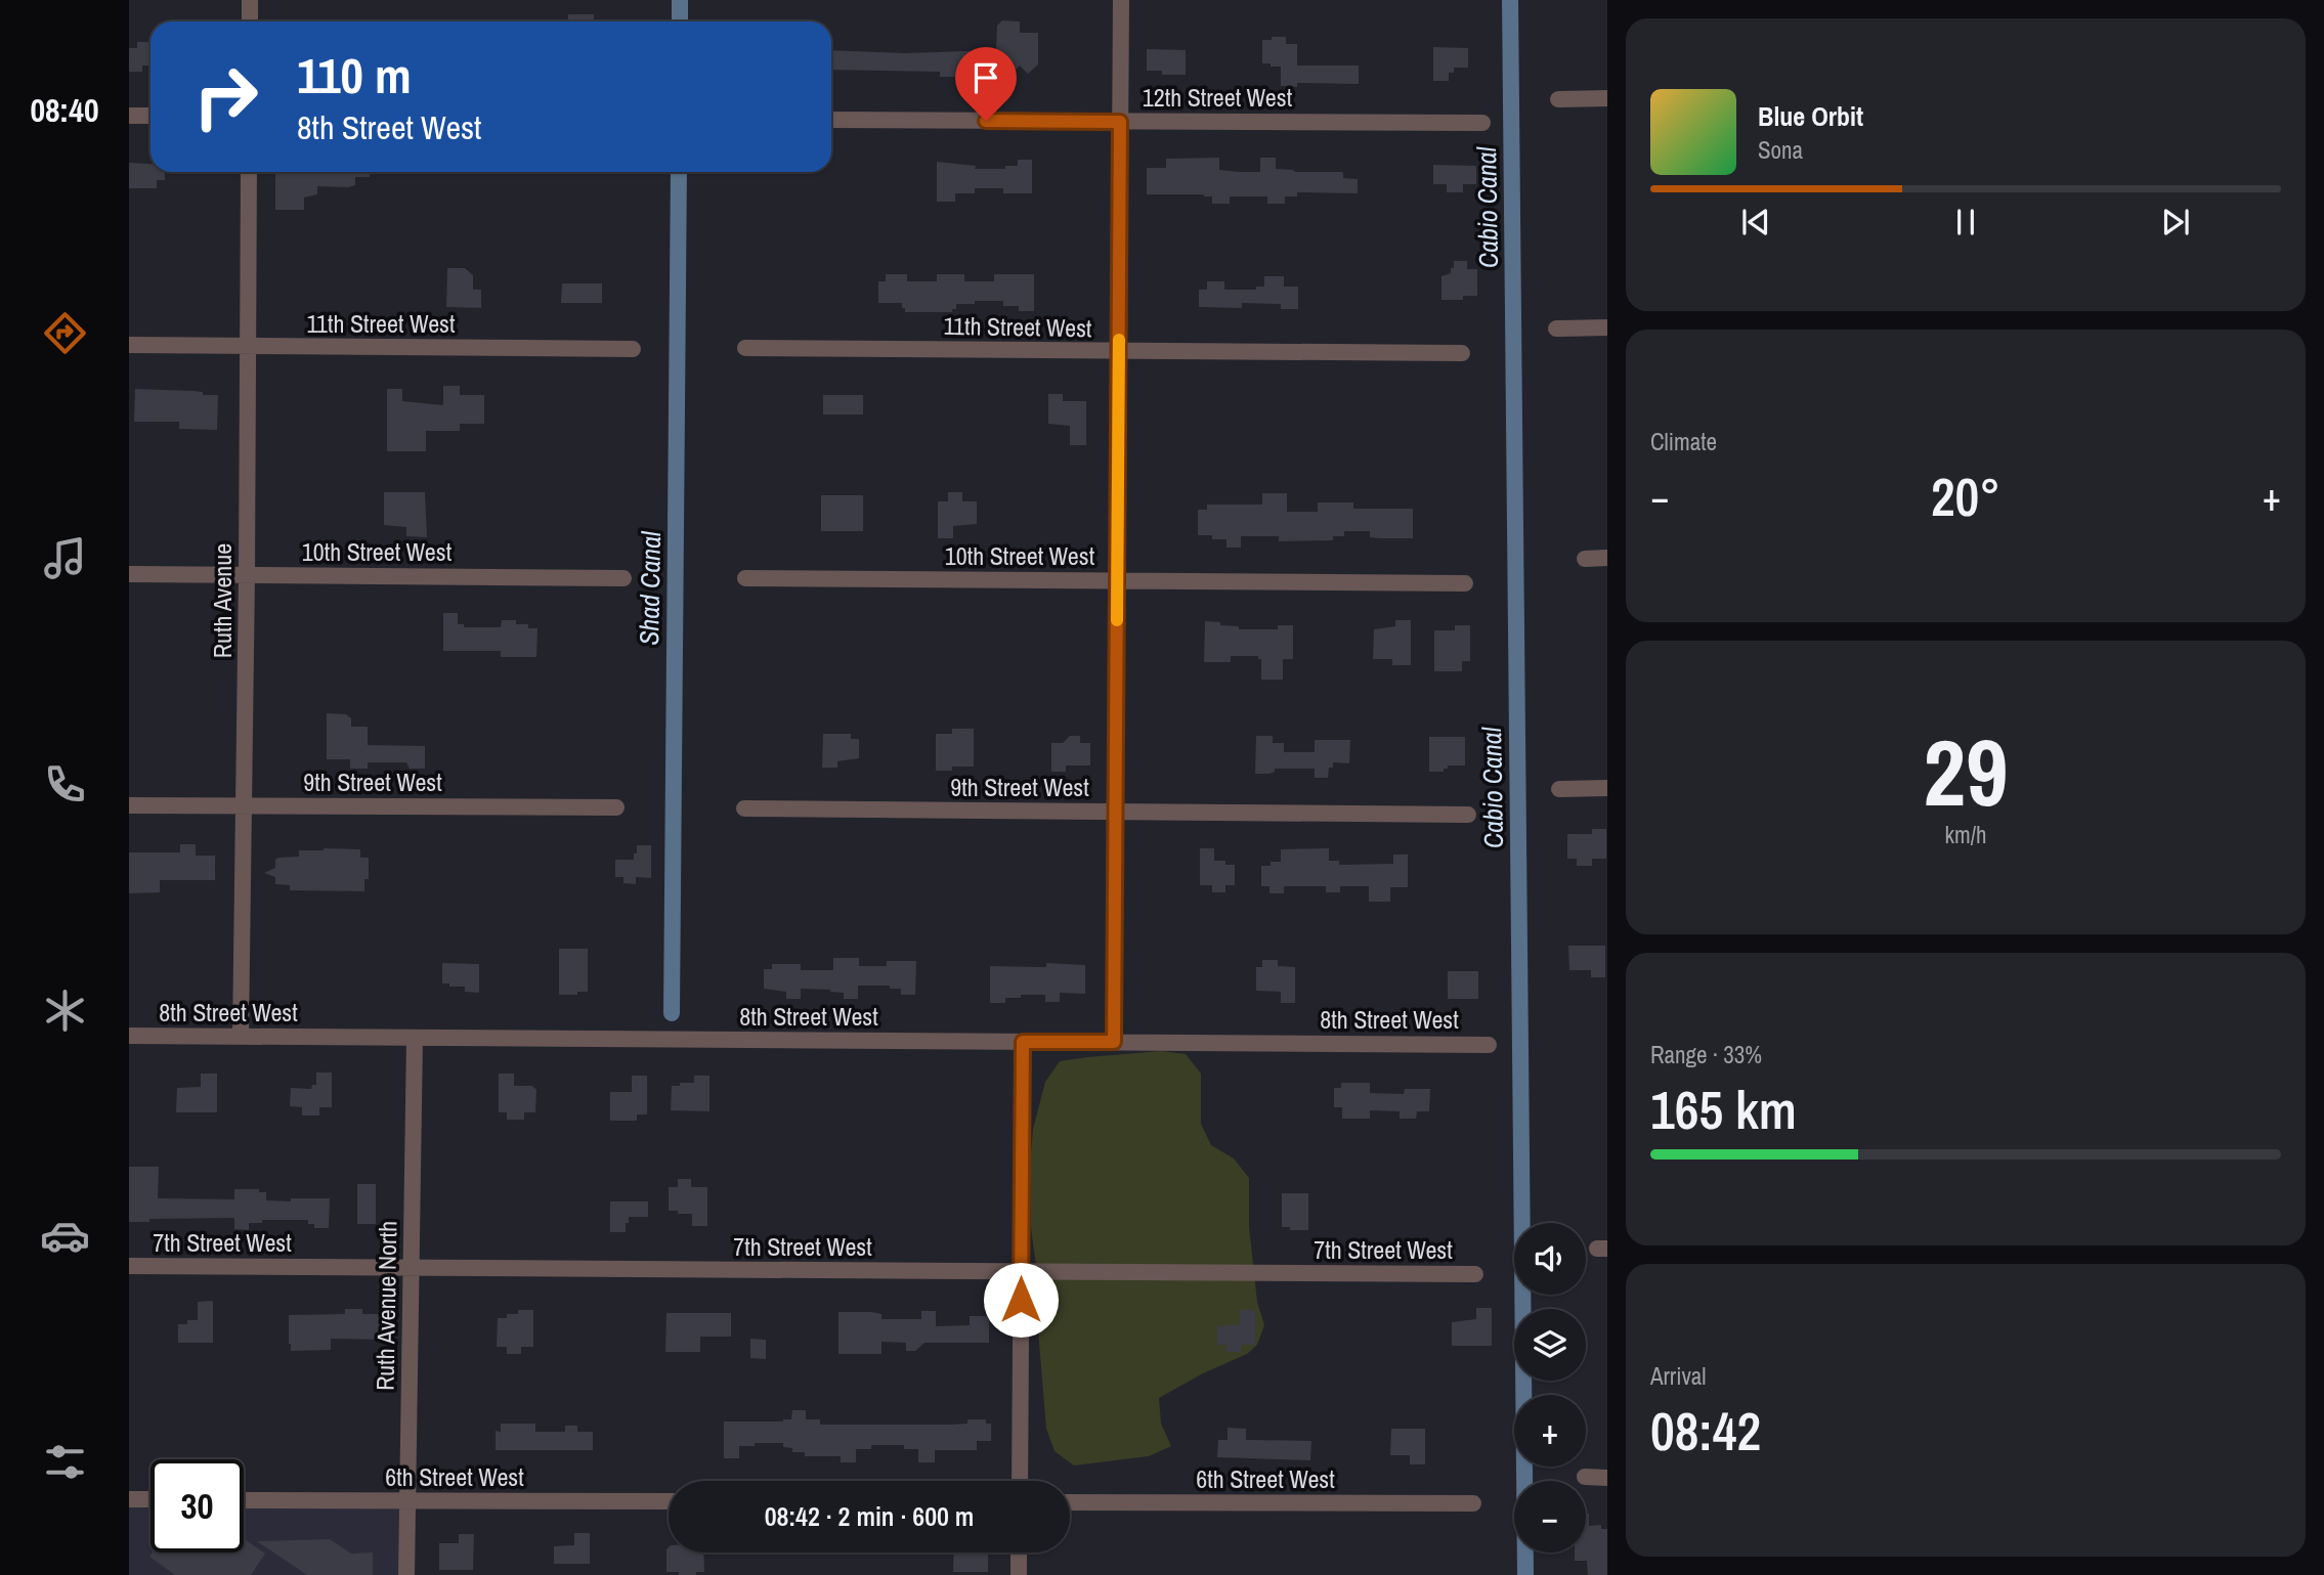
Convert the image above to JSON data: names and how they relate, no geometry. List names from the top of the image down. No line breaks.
{"streets":{"street":["12th Street West","11th Street West","10th Street West","Ruth Avenue","9th Street West","8th Street West","7th Street West","Ruth Avenue North","6th Street West"]},"crossings":[["11th Street West","Ruth Avenue"],["10th Street West","Ruth Avenue"],["Ruth Avenue","9th Street West"],["Ruth Avenue","8th Street West"],["8th Street West","Ruth Avenue North"],["7th Street West","Ruth Avenue North"],["Ruth Avenue North","6th Street West"]],"water":["Cabio Canal","Shad Canal"],"page":{"tabs":"08:40","turn":["110 m","8th Street West"],"song":["Blue Orbit","Sona"],"tile":["Climate",["29","km/h"],["Range · 33%","165 km"],["Arrival","08:42"]],"heat":["−","20°","+"],"map_buttons":["+","−"],"limit":"30","trip":"08:42 · 2 min · 600 m"}}
